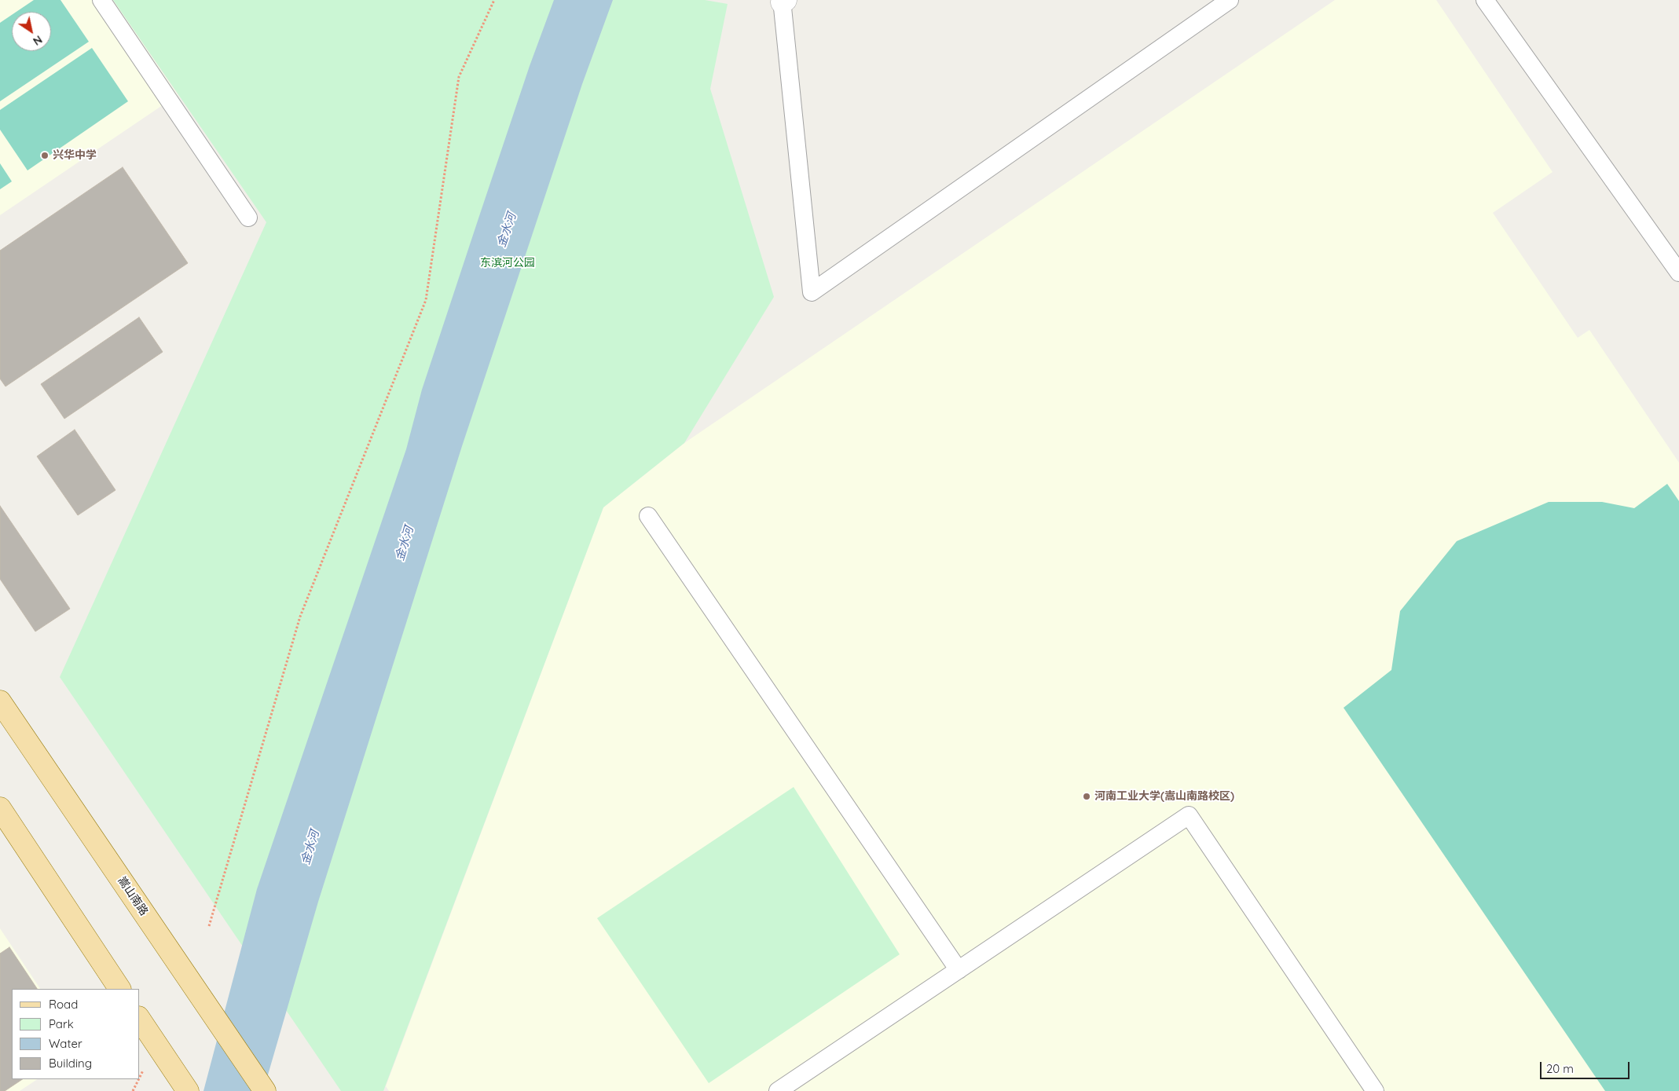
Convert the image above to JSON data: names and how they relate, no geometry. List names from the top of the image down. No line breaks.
{"streets":{"main road":["嵩山南路"]},"water":["金水河"],"parks":["东滨河公园"],"places":["兴华中学","河南工业大学(嵩山南路校区)"],"legend":["Road","Park","Water","Building"],"scale_bar":"20 m","north":"bottom right"}
